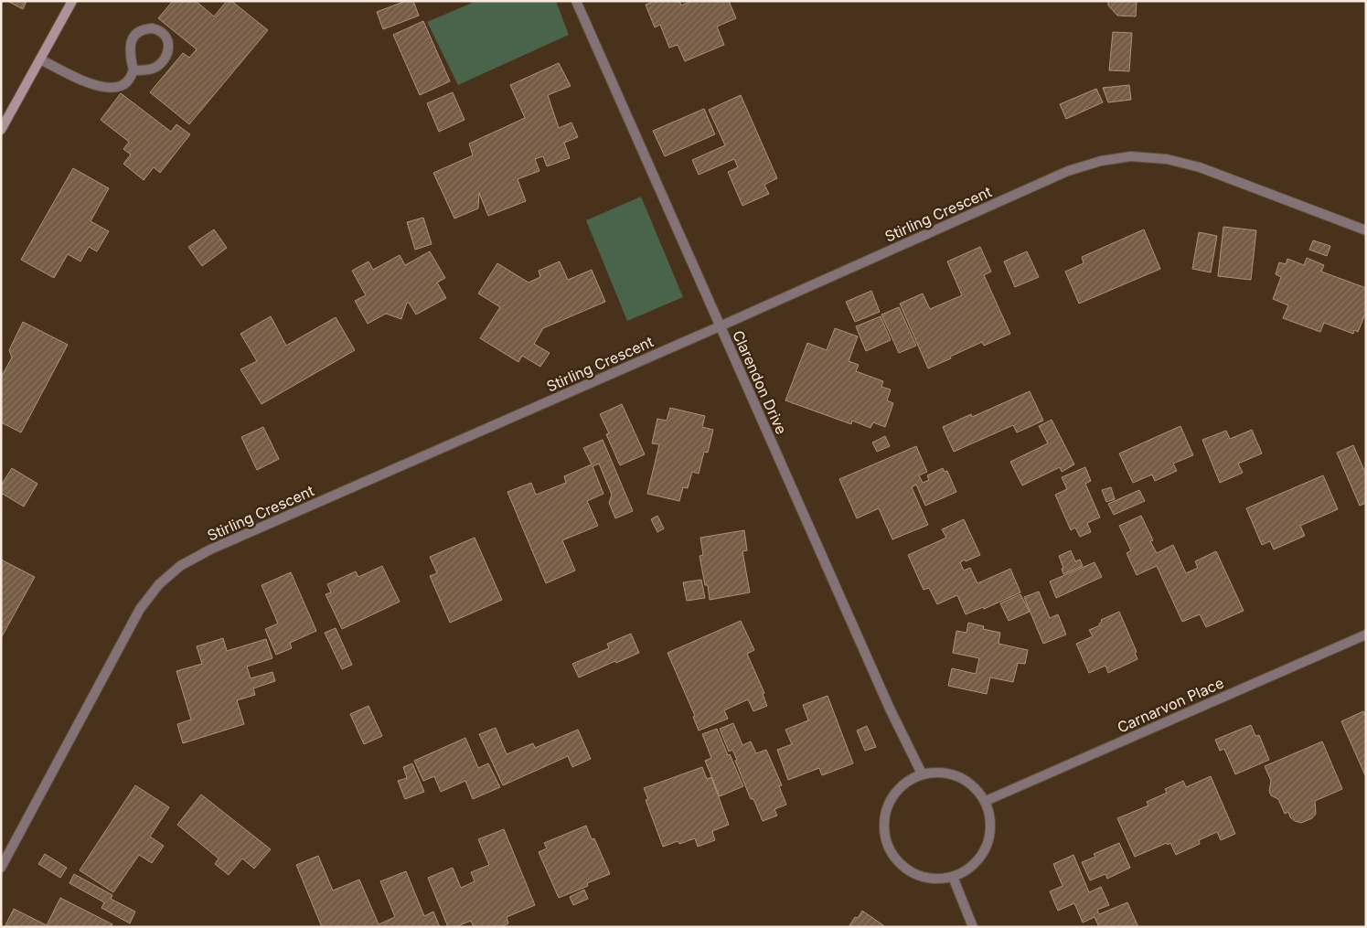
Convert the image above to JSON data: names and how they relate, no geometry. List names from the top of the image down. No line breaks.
{"streets":{"street":["Stirling Crescent","Clarendon Drive","Carnarvon Place"]},"crossings":[["Stirling Crescent","Clarendon Drive"],["Clarendon Drive","Carnarvon Place"]]}
